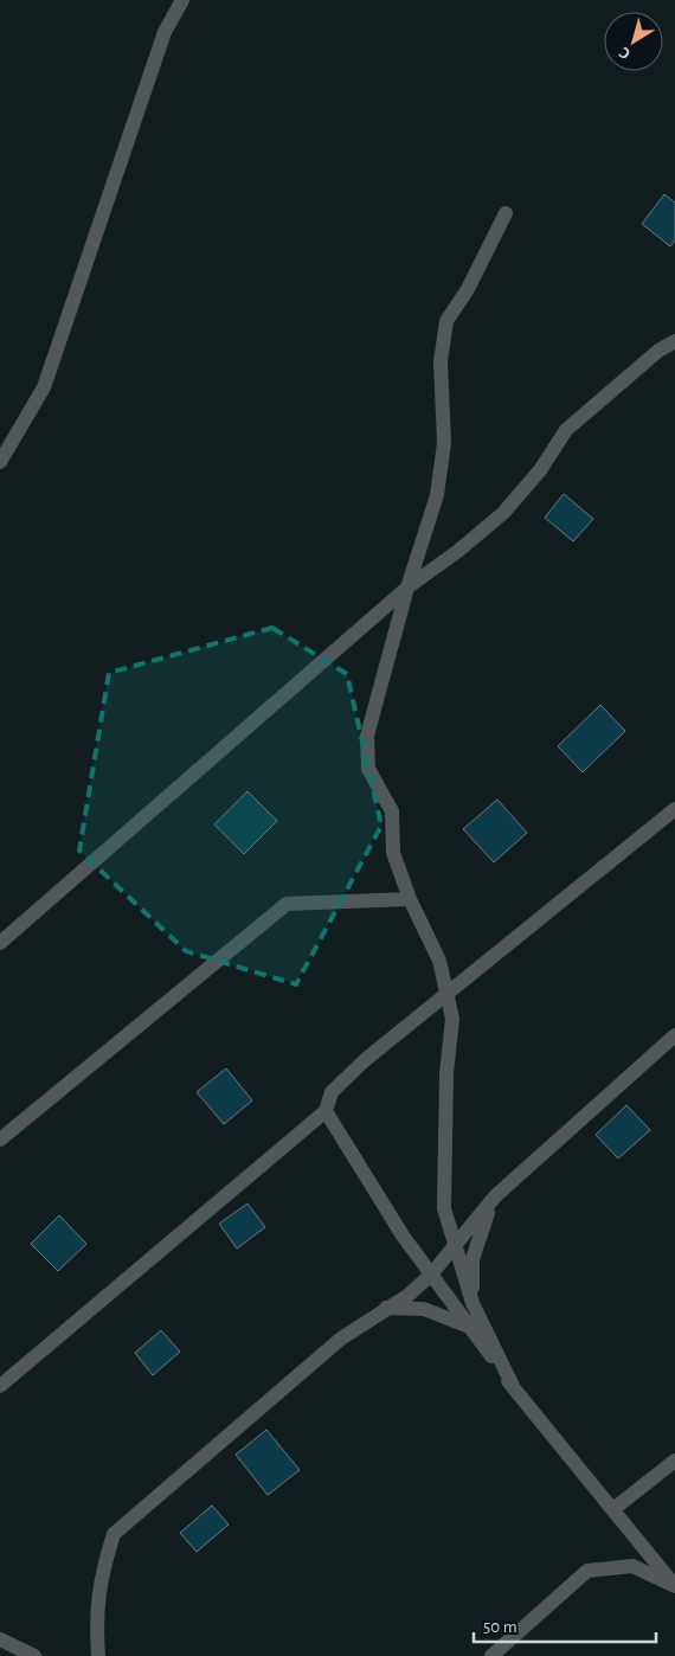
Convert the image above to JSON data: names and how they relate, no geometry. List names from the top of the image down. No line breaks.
{"scale_bar":"50 m","north":"bottom left"}
